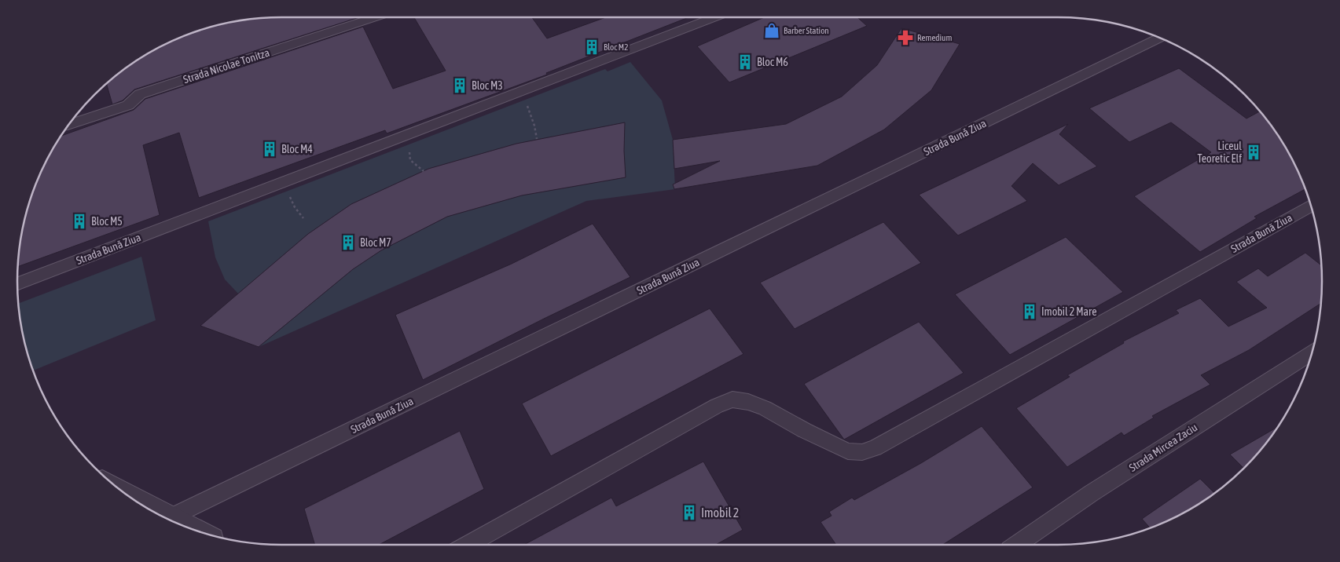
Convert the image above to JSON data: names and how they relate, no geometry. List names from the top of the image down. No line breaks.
{"streets":{"lane":["Strada Nicolae Tonitza","Strada Bună Ziua","Strada Mircea Zaciu"]},"places":{"shop":["Barber Station"],"pharmacy":["Remedium"],"building":["Bloc M2","Bloc M6","Bloc M3","Bloc M4","Liceul Teoretic Elf","Bloc M5","Bloc M7","Imobil 2 Mare","Imobil 2"]}}
